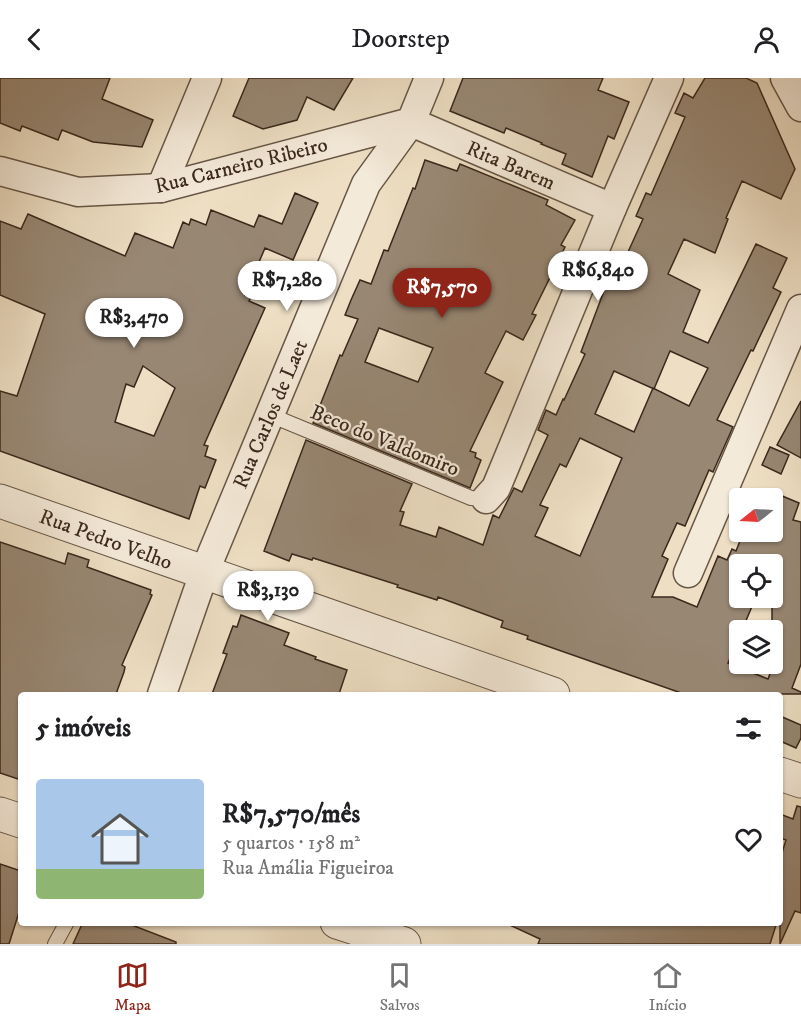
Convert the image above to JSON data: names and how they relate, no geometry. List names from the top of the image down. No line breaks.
{"streets":{"street":["Rua Carneiro Ribeiro","Rita Barem","Rua Carlos de Laet","Rua Pedro Velho"],"lane":["Beco do Valdomiro"]},"crossings":[["Rua Carneiro Ribeiro","Rita Barem"],["Rua Carneiro Ribeiro","Rua Carlos de Laet"],["Rita Barem","Rua Carlos de Laet"],["Rua Carlos de Laet","Beco do Valdomiro"],["Rua Carlos de Laet","Rua Pedro Velho"]],"north":"left","page":{"header":"Doorstep","price":["R$6,840","R$7,280","R$7,570","R$3,470","R$3,130"],"heading":"5 imóveis","list":[{"name":"R$7,570/mês","note":"5 quartos · 158 m² · Rua Amália Figueiroa"}],"tabs":["Mapa","Salvos","Início"]}}
